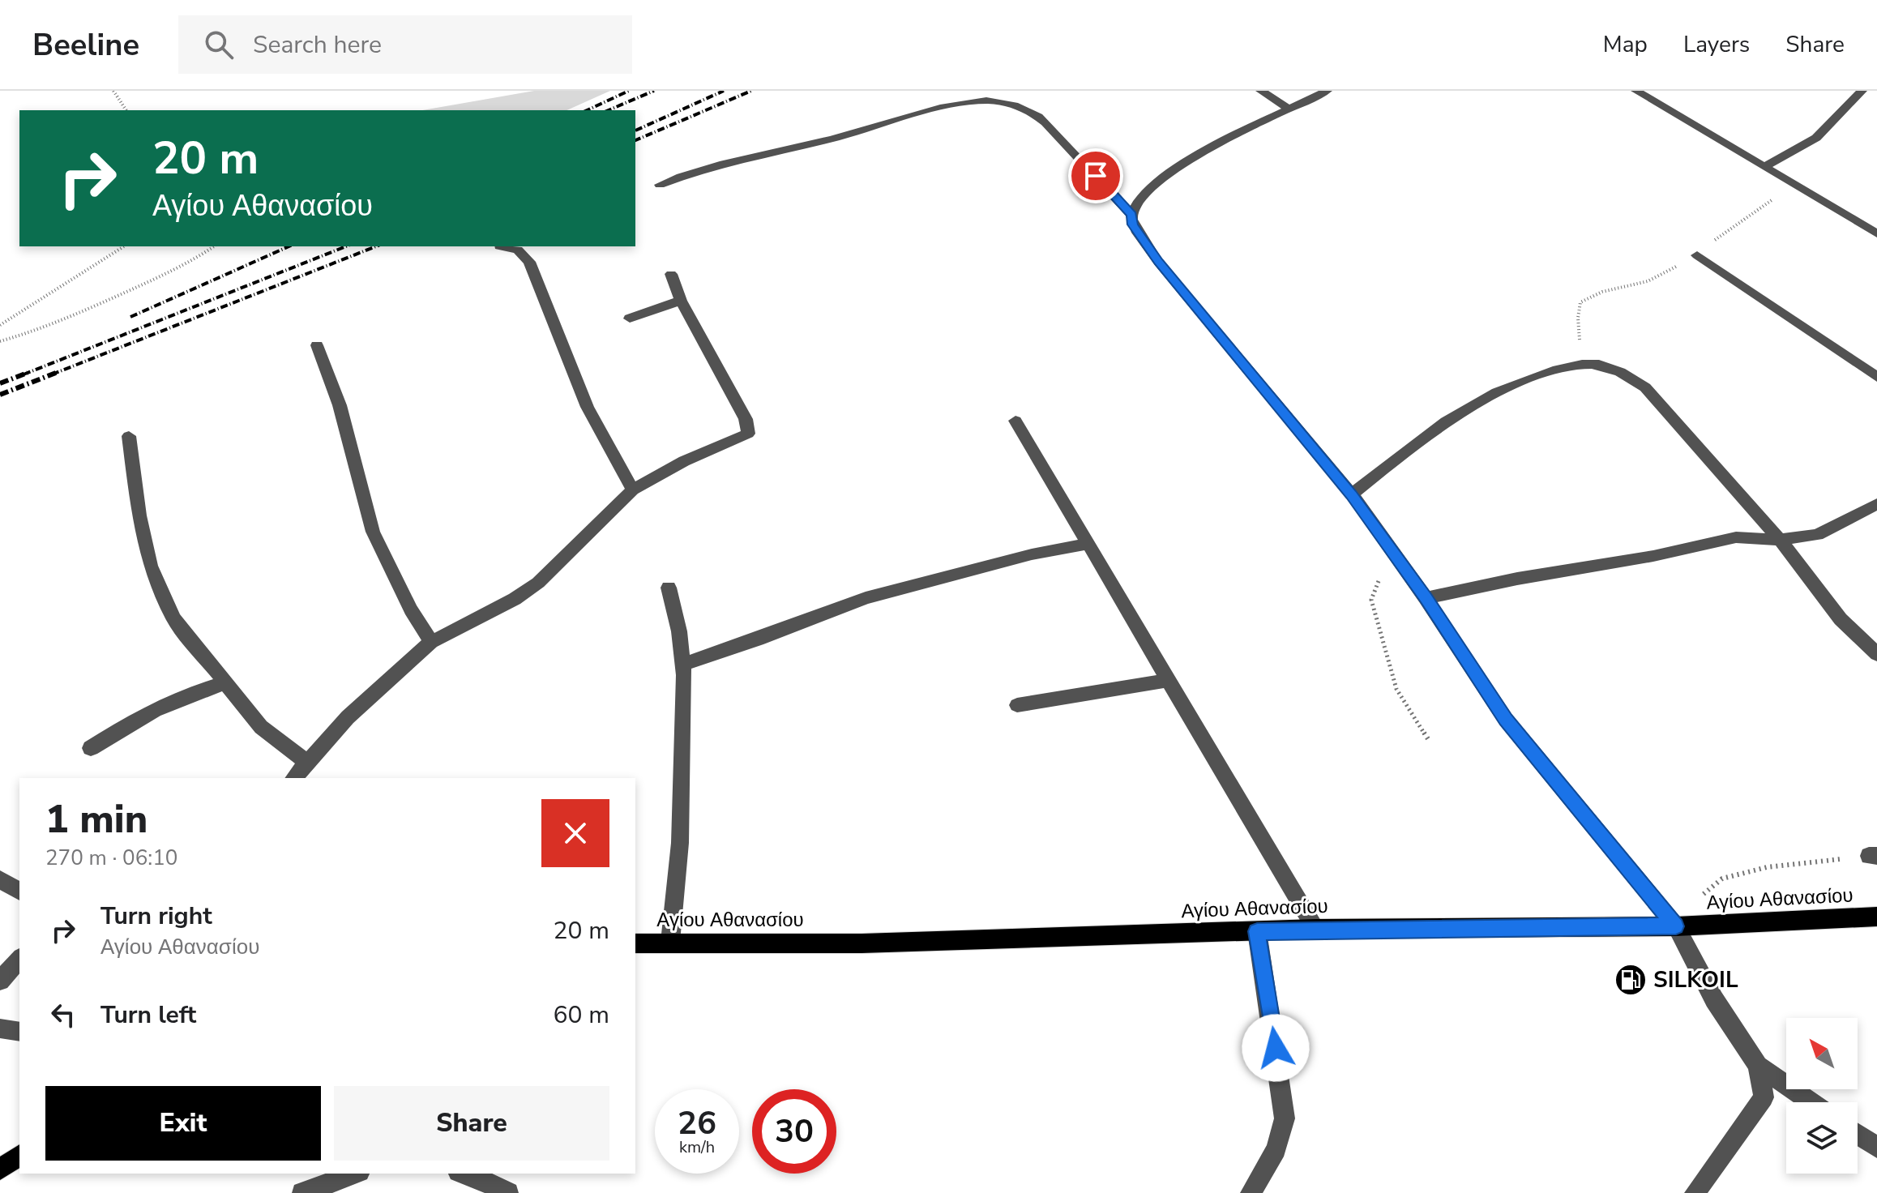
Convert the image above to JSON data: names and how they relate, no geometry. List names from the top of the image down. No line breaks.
{"streets":{"main road":["Αγίου Αθανασίου"]},"places":{"fuel station":["SILKOIL"]},"north":"top left","page":{"header":"Beeline","search":"Search here","nav":["Map","Layers","Share"],"turn":["20 m","Αγίου Αθανασίου"],"heading":["1 min","270 m · 06:10"],"list":[{"name":"Turn right","note":"Αγίου Αθανασίου","value":"20 m"},{"name":"Turn left","value":"60 m"}],"buttons":["Exit","Share"],"speed":"26 km/h","limit":"30"}}
